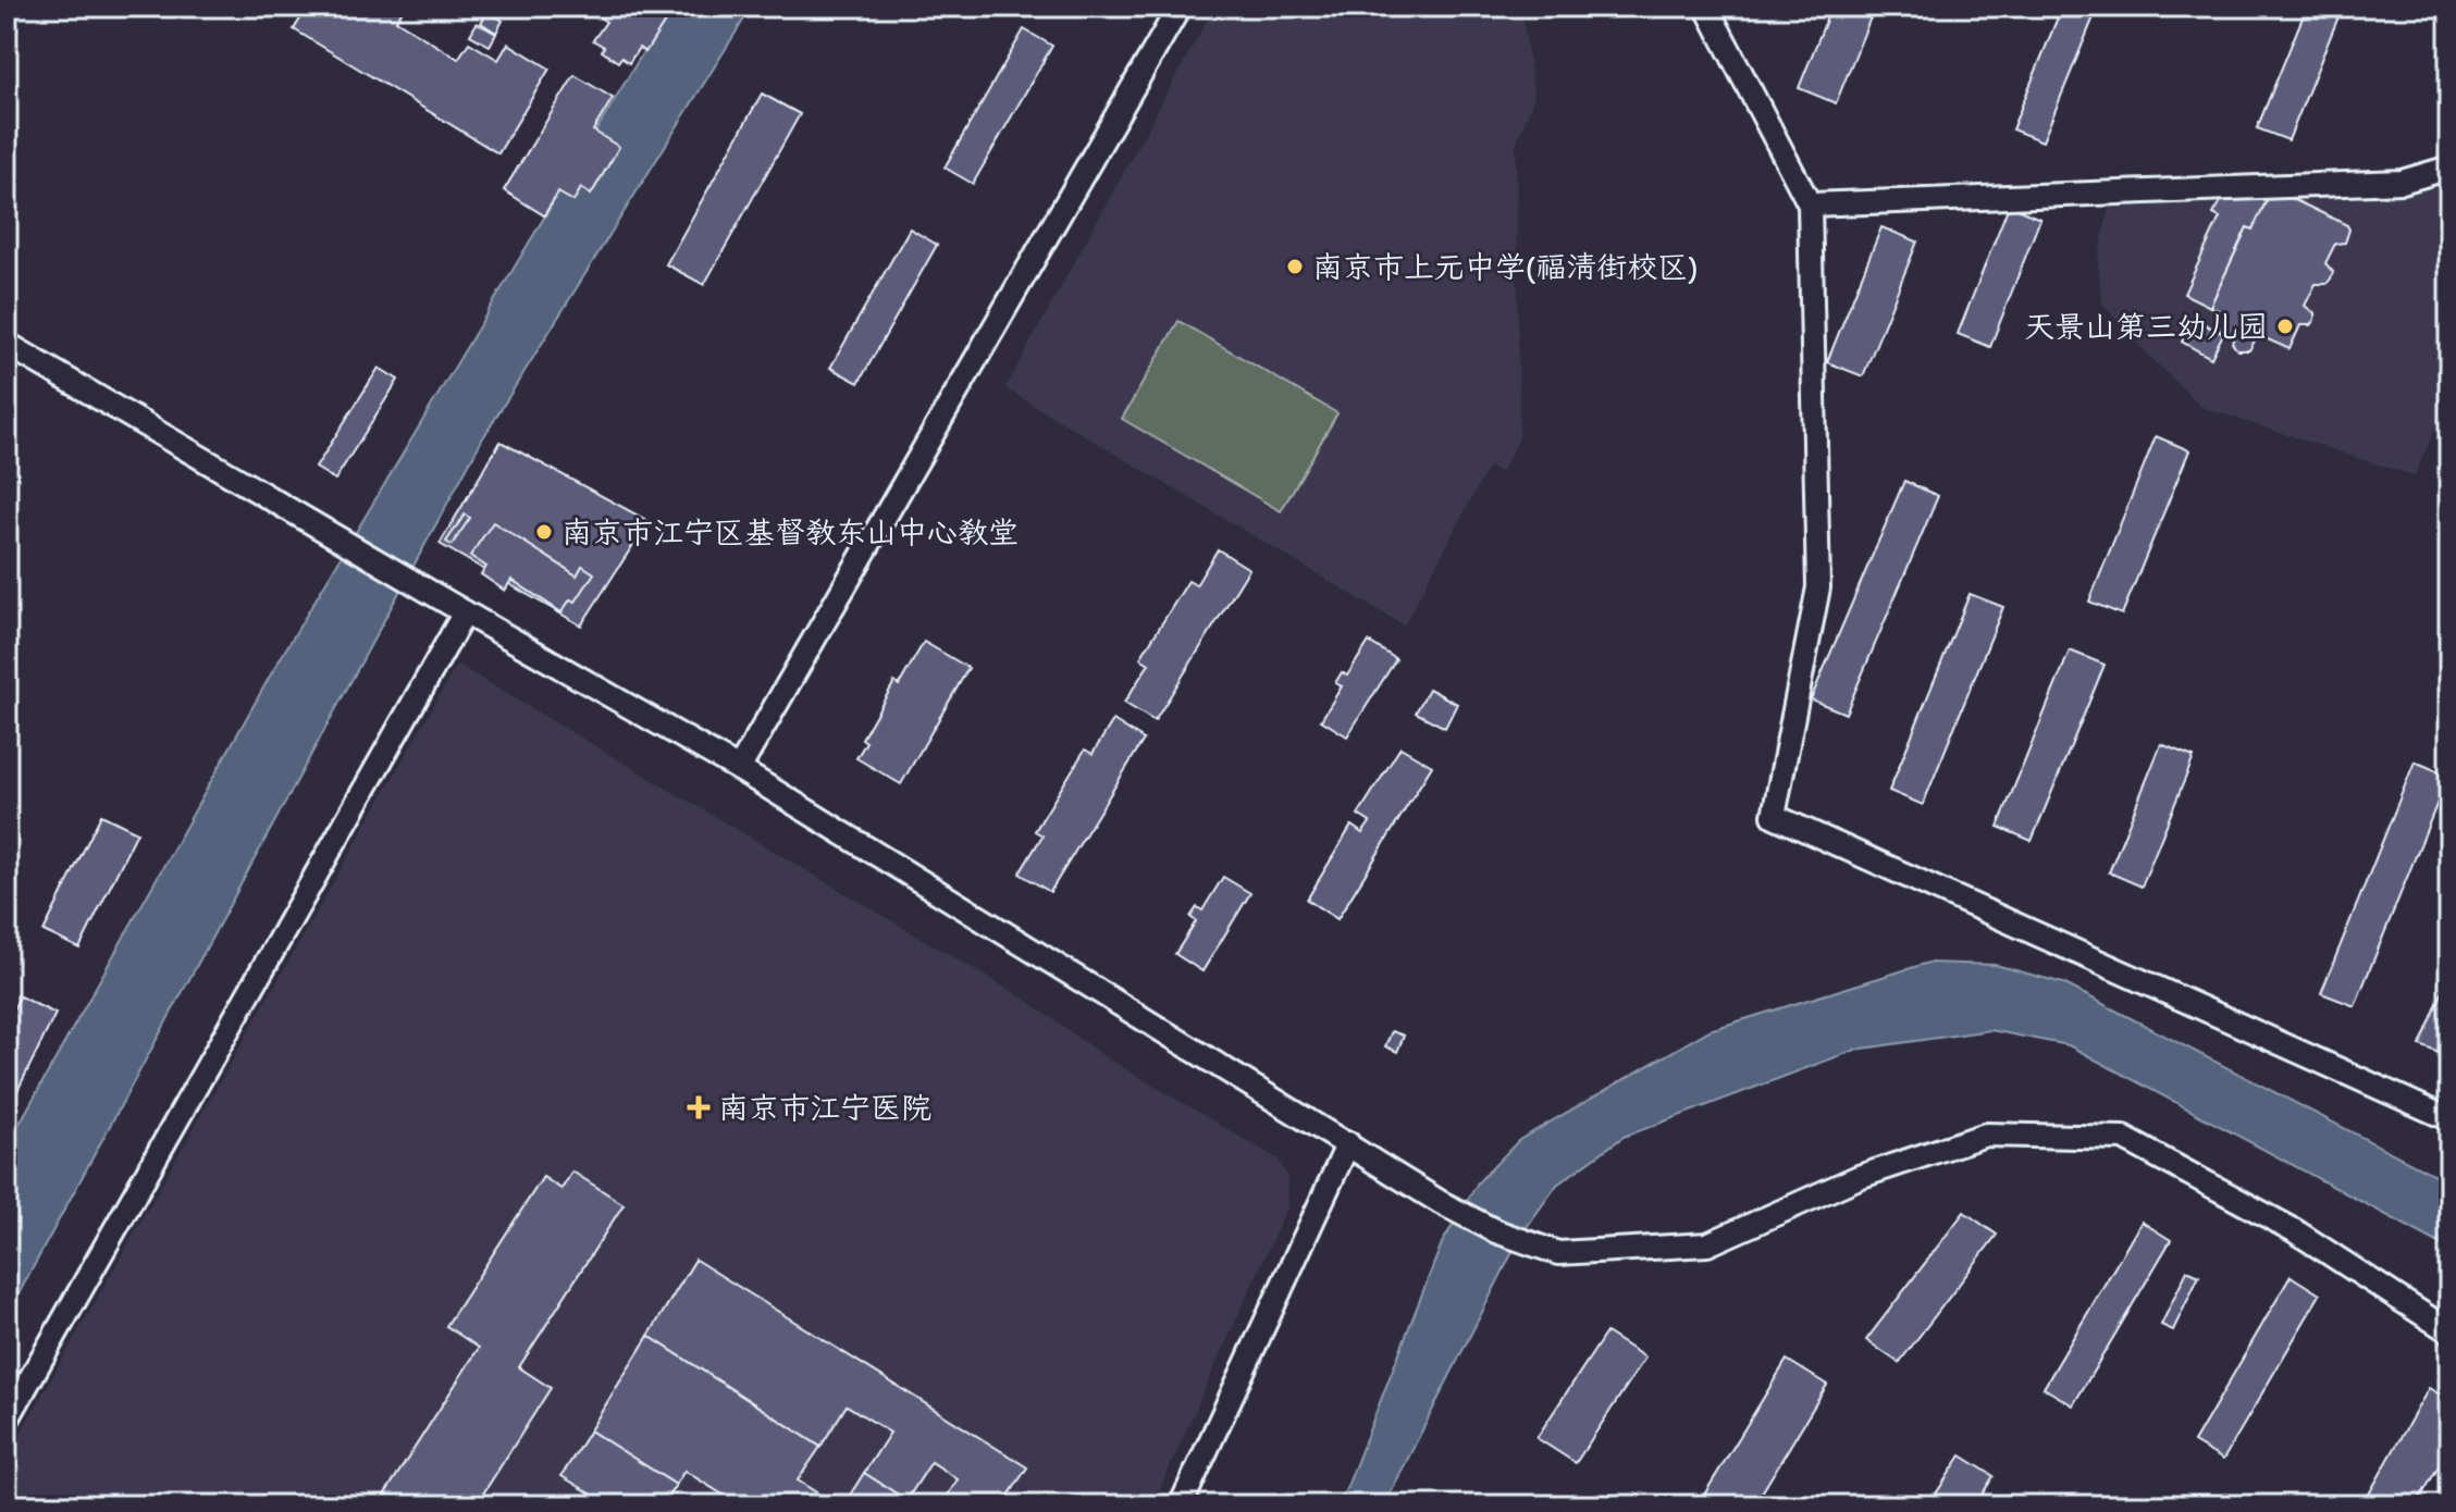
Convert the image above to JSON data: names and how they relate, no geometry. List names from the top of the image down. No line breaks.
{"places":{"other":["南京市上元中学(福清街校区)","天景山第三幼儿园","南京市江宁区基督教东山中心教堂"],"health":["南京市江宁医院"]}}
